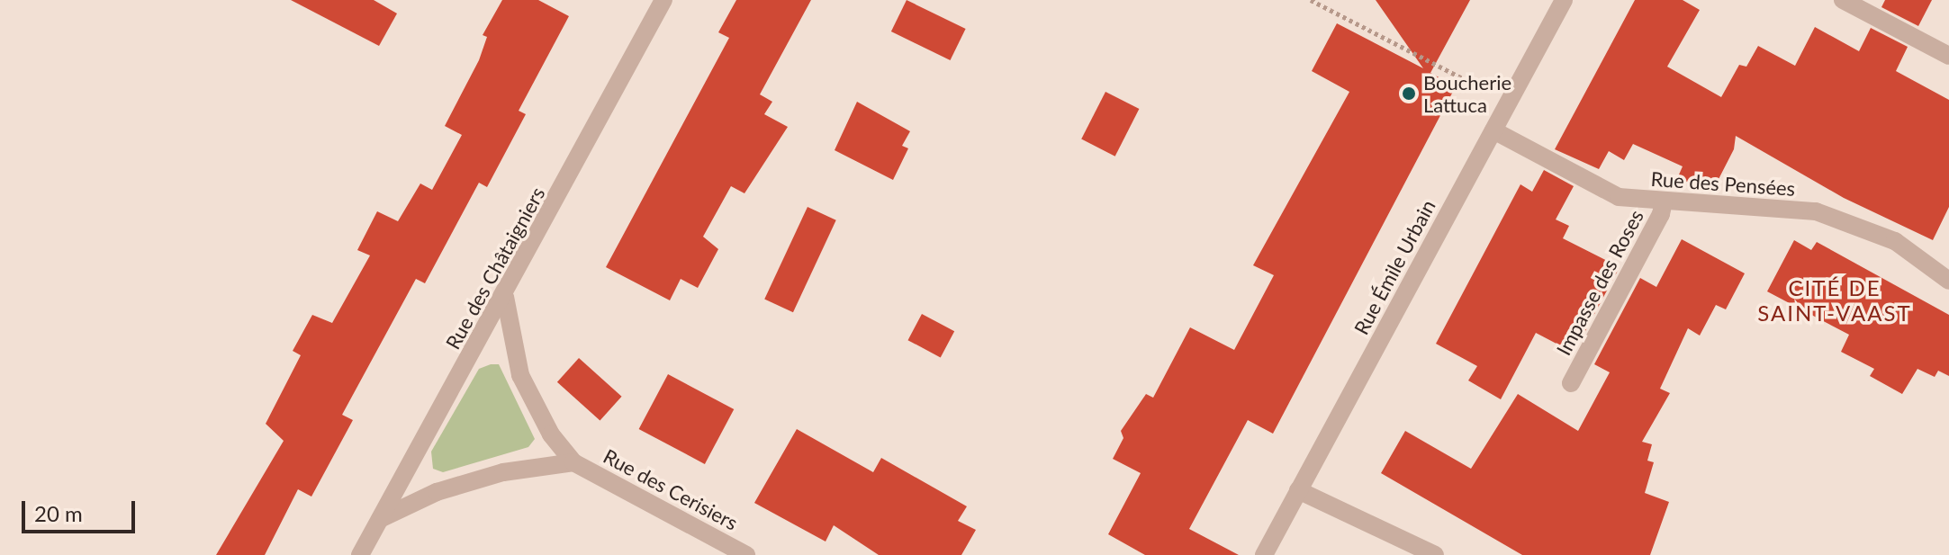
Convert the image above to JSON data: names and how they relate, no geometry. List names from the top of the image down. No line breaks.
{"streets":{"street":["Rue des Pensées","Rue Émile Urbain","Rue des Châtaigniers","Impasse des Roses","Rue des Cerisiers"]},"crossings":[["Rue des Pensées","Rue Émile Urbain"],["Rue des Pensées","Impasse des Roses"],["Rue des Châtaigniers","Rue des Cerisiers"]],"districts":["CITÉ DE SAINT-VAAST"],"places":["Boucherie Lattuca"],"scale_bar":"20 m"}
